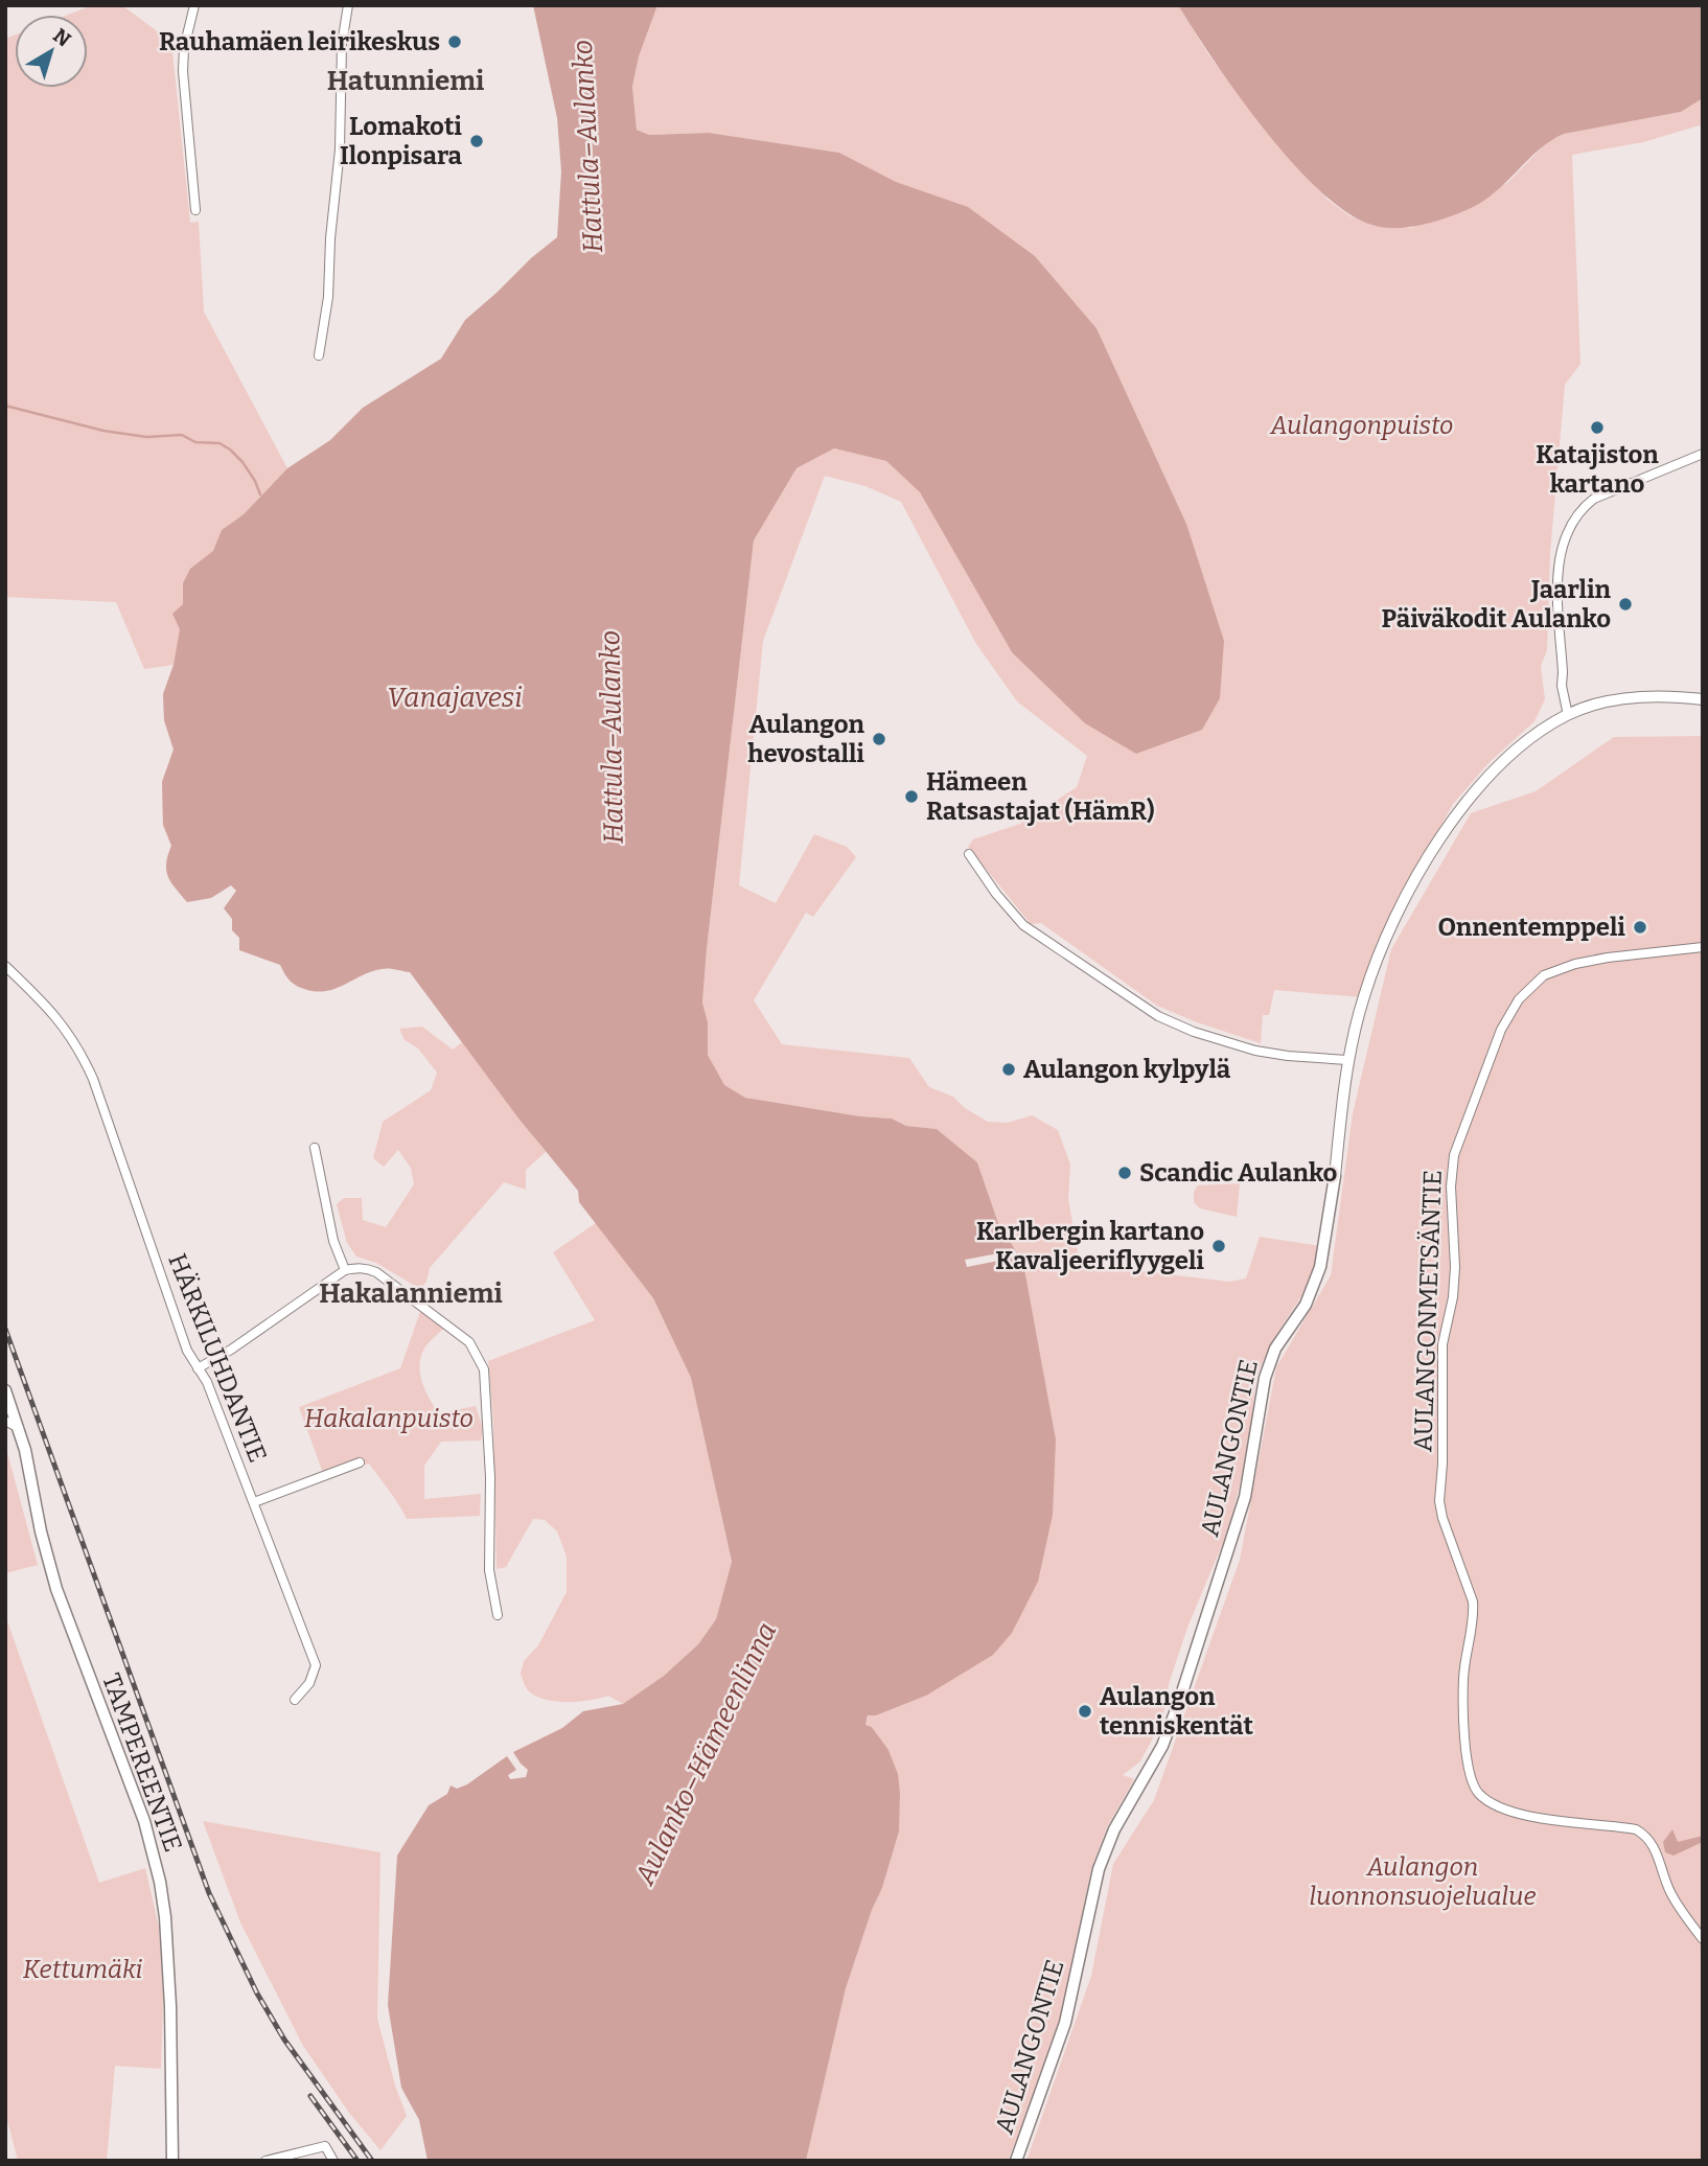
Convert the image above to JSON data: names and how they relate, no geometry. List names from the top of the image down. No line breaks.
{"streets":{"main road":["AULANGONTIE","TAMPEREENTIE"],"street":["AULANGONMETSÄNTIE","HÄRKILUHDANTIE"]},"districts":["Hatunniemi","Hakalanniemi"],"water":["Hattula–Aulanko","Vanajavesi","Aulanko–Hämeenlinna"],"parks":["Aulangonpuisto","Hakalanpuisto","Aulangon luonnonsuojelualue","Kettumäki"],"places":["Rauhamäen leirikeskus","Lomakoti Ilonpisara","Katajiston kartano","Jaarlin Päiväkodit Aulanko","Aulangon hevostalli","Hämeen Ratsastajat (HämR)","Onnentemppeli","Aulangon kylpylä","Scandic Aulanko","Karlbergin kartano Kavaljeeriflyygeli","Aulangon tenniskentät"],"north":"top right"}
